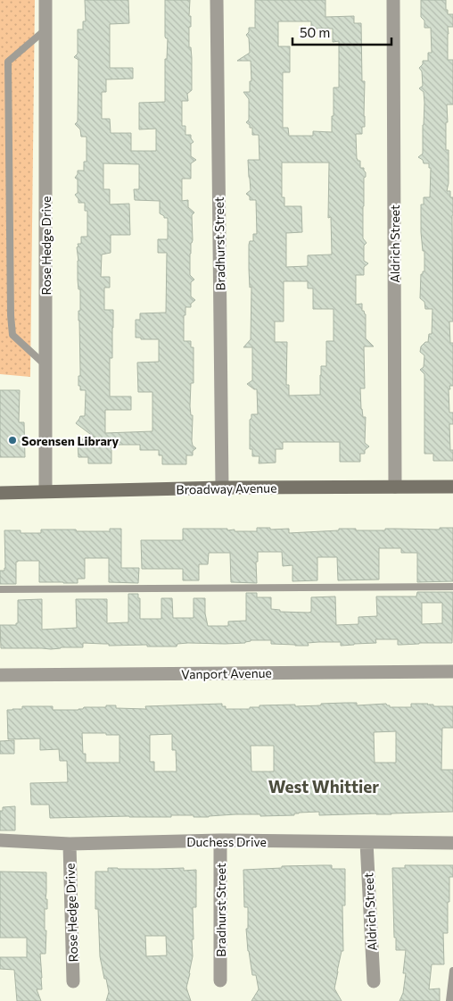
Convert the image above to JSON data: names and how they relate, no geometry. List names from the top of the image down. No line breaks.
{"streets":{"street":["Bradhurst Street","Aldrich Street","Rose Hedge Drive","Broadway Avenue","Vanport Avenue","Duchess Drive"]},"crossings":[["Bradhurst Street","Broadway Avenue"],["Bradhurst Street","Duchess Drive"],["Aldrich Street","Broadway Avenue"],["Aldrich Street","Duchess Drive"],["Rose Hedge Drive","Broadway Avenue"],["Rose Hedge Drive","Duchess Drive"]],"districts":["West Whittier"],"places":["Sorensen Library"],"scale_bar":"50 m"}
